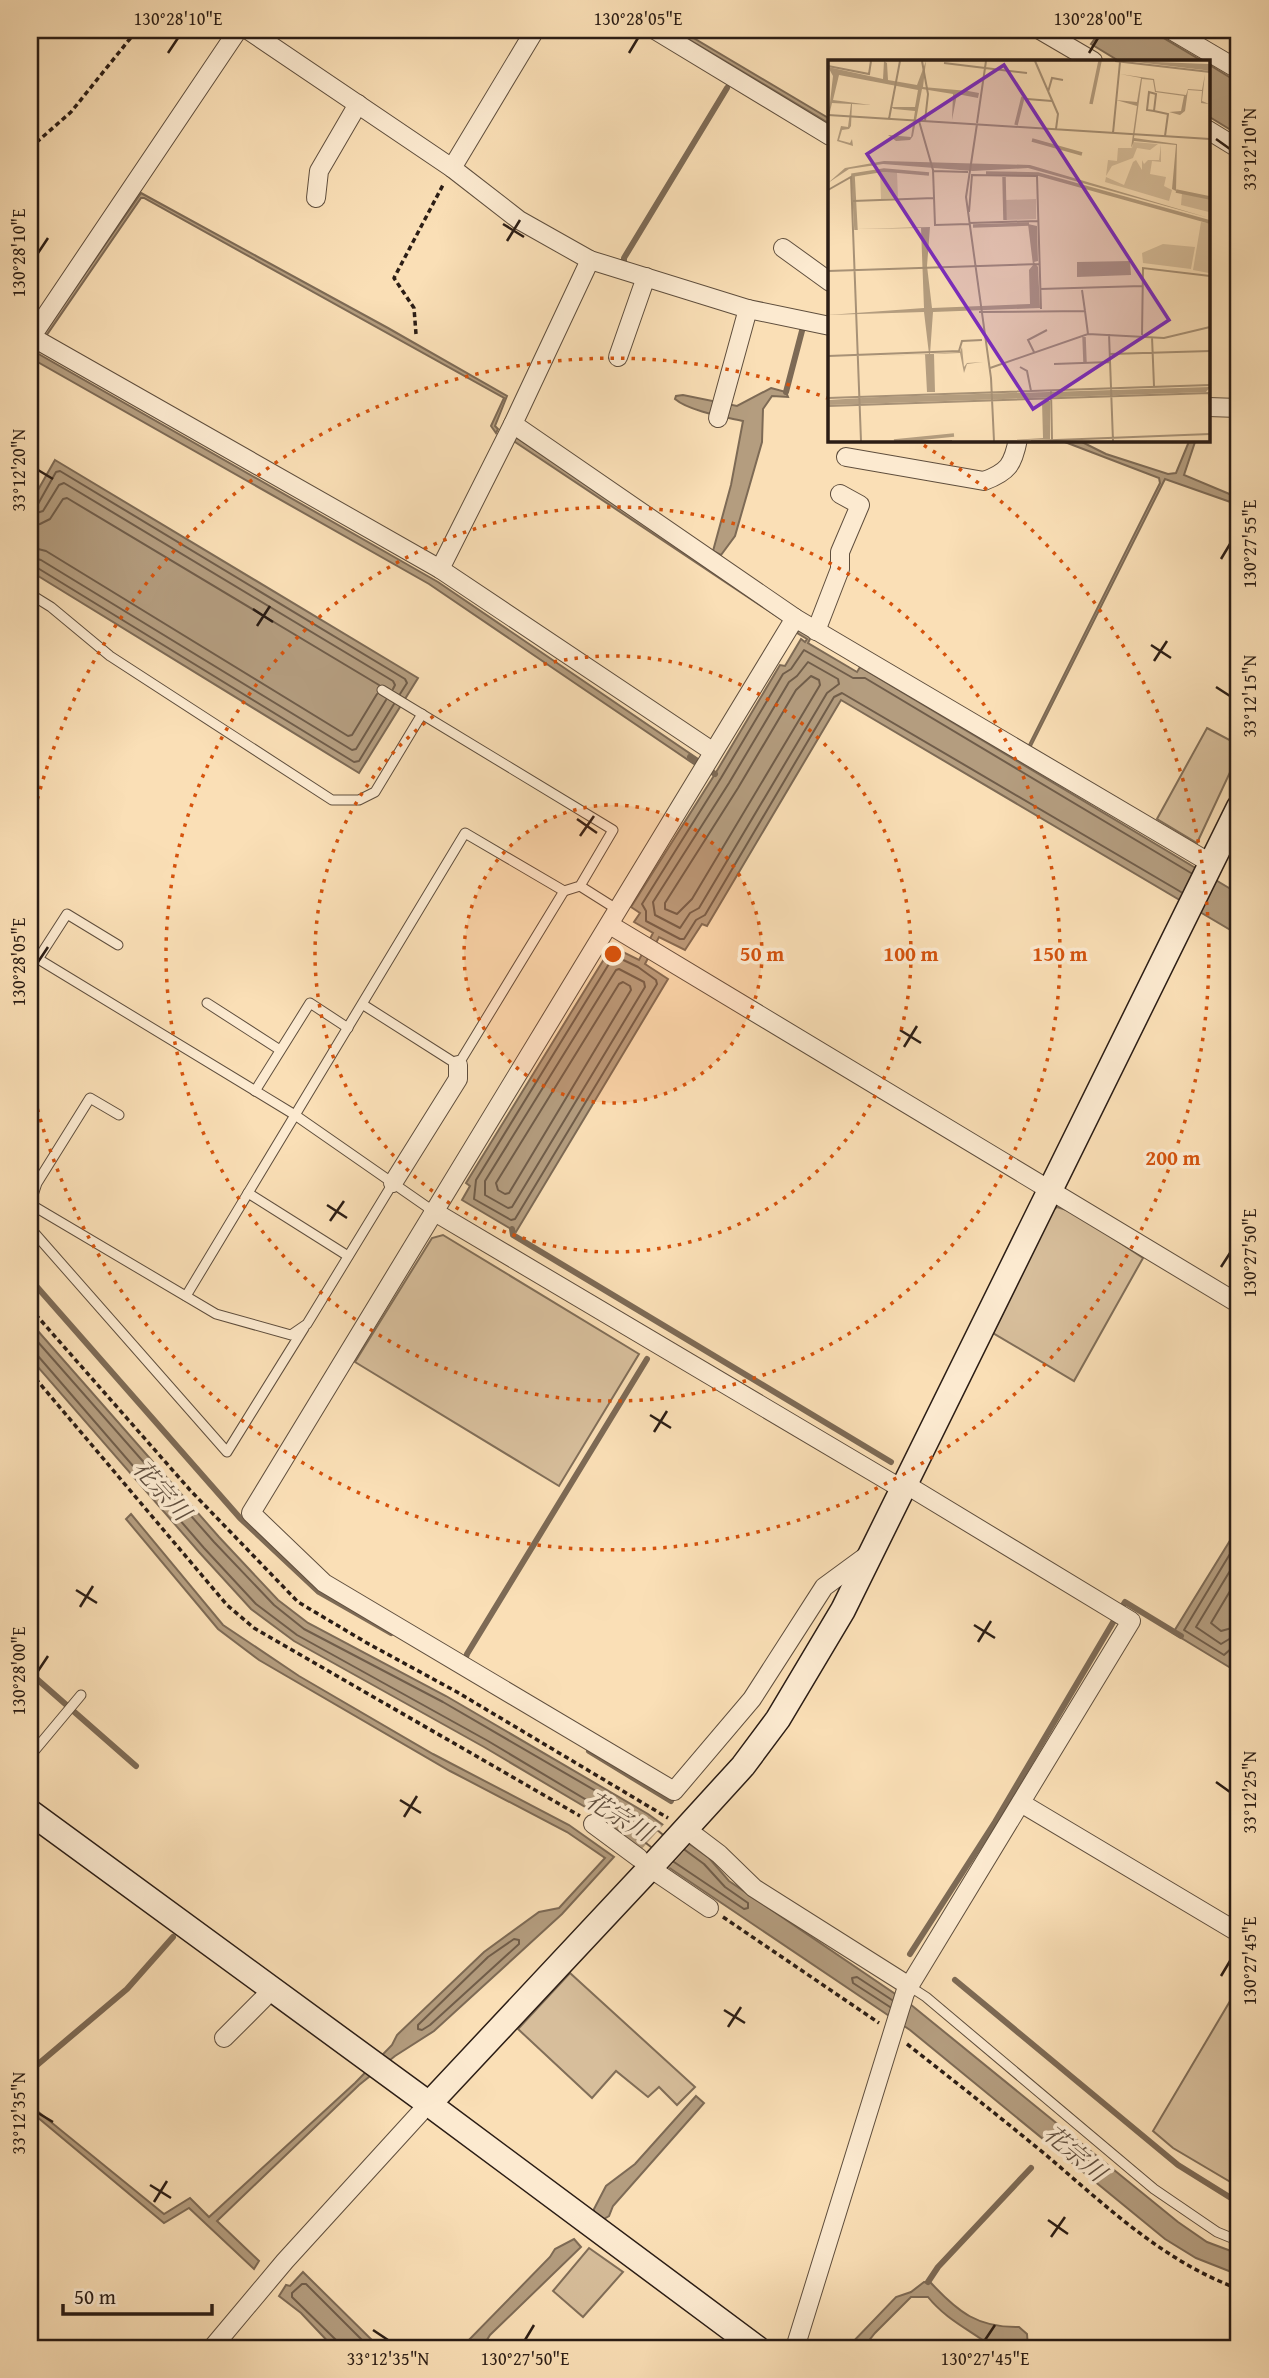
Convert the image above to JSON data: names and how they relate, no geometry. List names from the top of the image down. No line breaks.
{"water":["花宗川"],"scale_bar":"50 m","coordinates":["130°28'10\"E","130°28'05\"E","130°28'00\"E","33°12'10\"N","33°12'20\"N","130°27'55\"E","33°12'15\"N","130°27'50\"E","33°12'25\"N","130°27'45\"E","33°12'35\"N"],"rings":["50 m","100 m","150 m","200 m"]}
